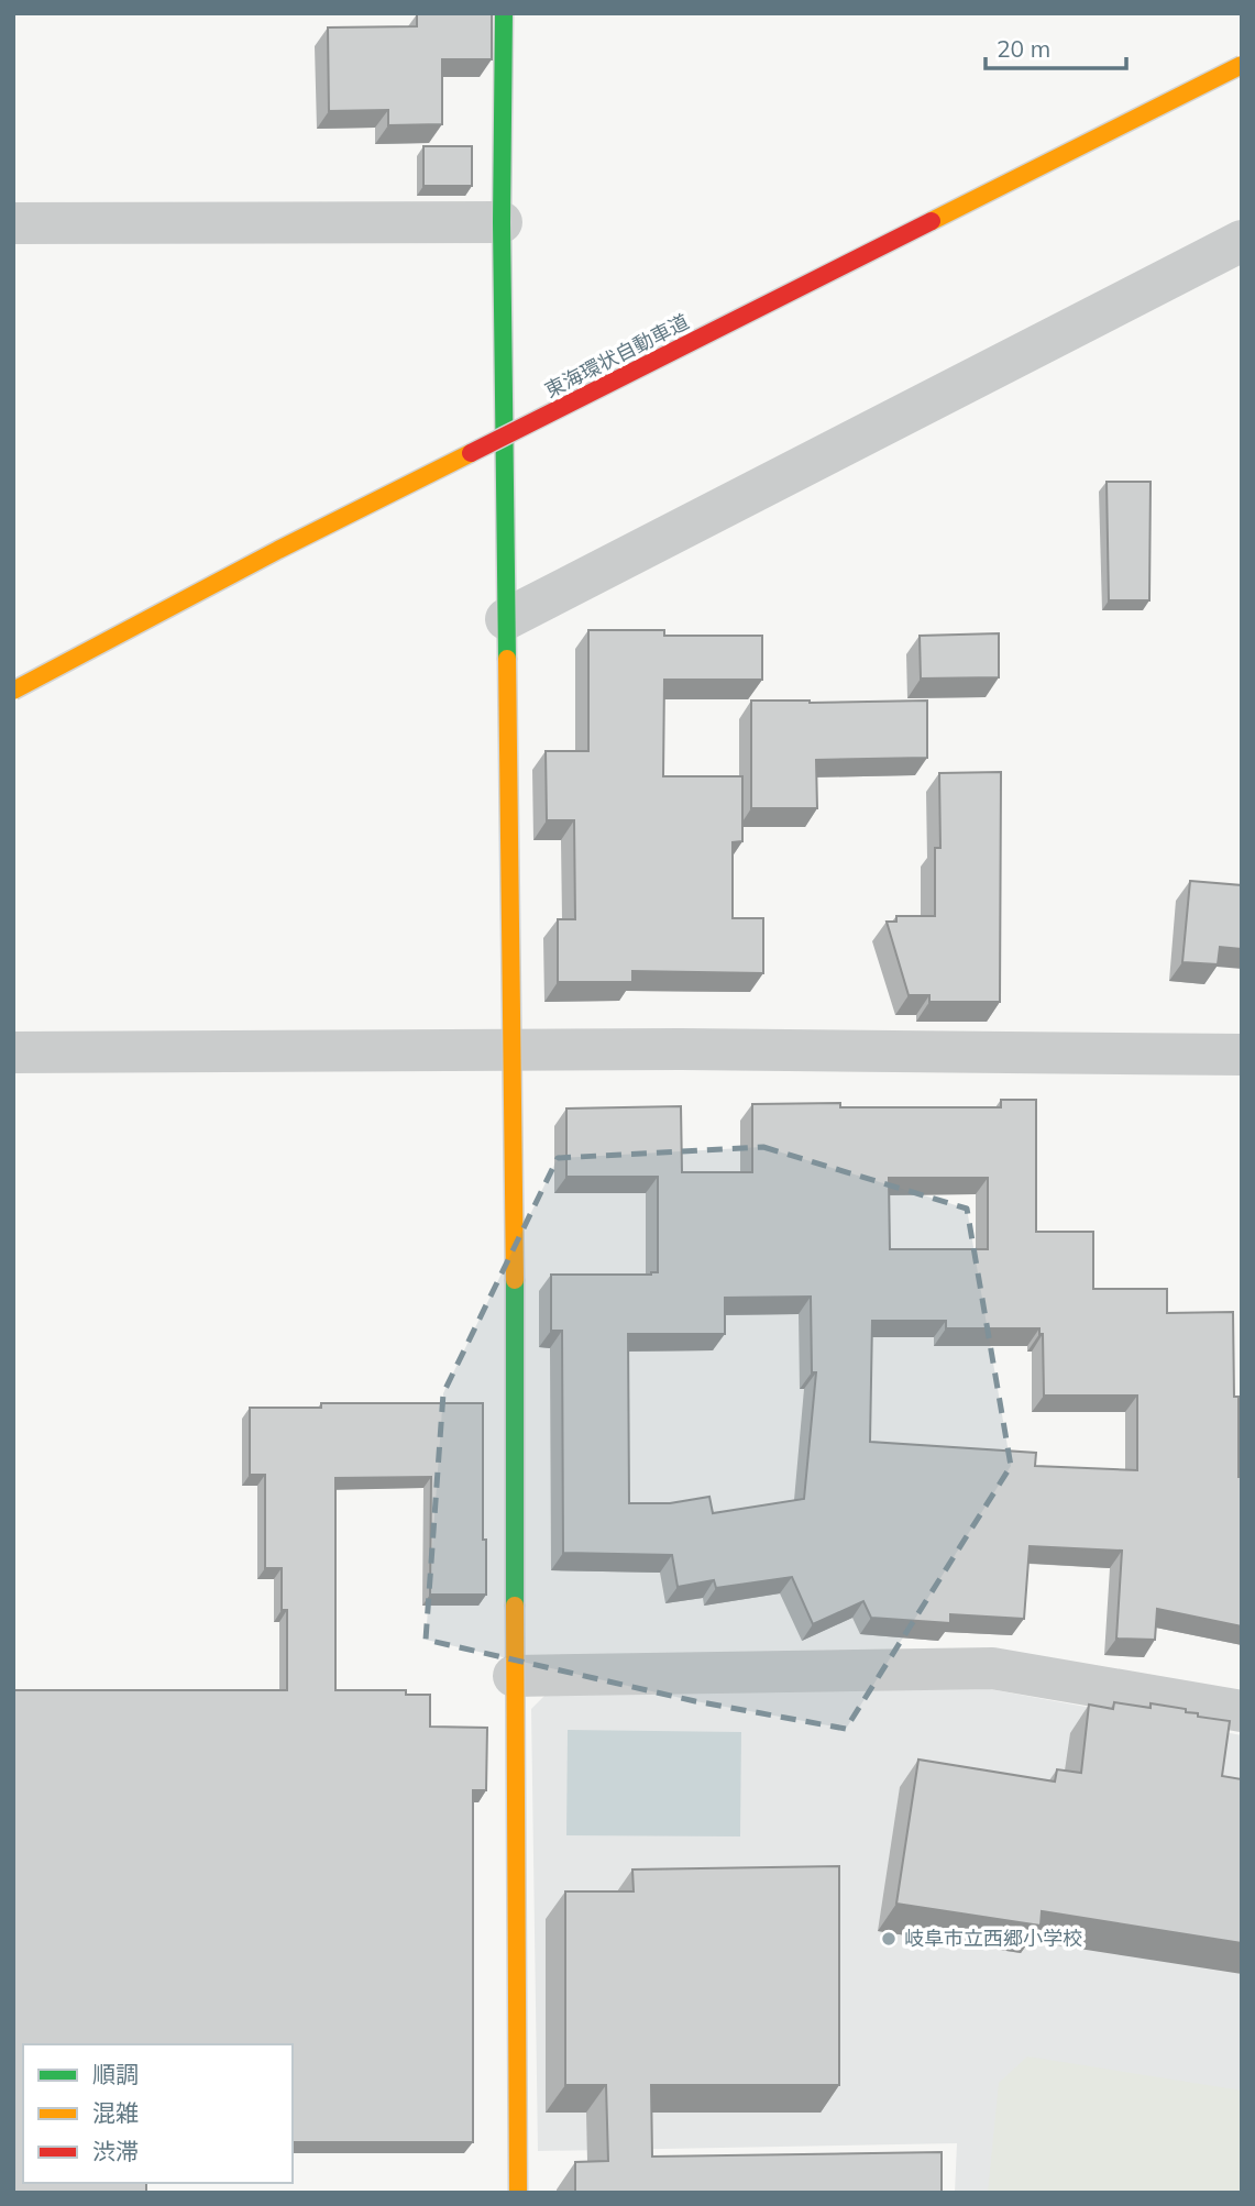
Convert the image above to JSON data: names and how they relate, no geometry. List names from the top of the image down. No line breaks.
{"streets":{"main road":["東海環状自動車道"]},"places":["岐阜市立西郷小学校"],"legend":["順調","混雑","渋滞"],"scale_bar":"20 m"}
